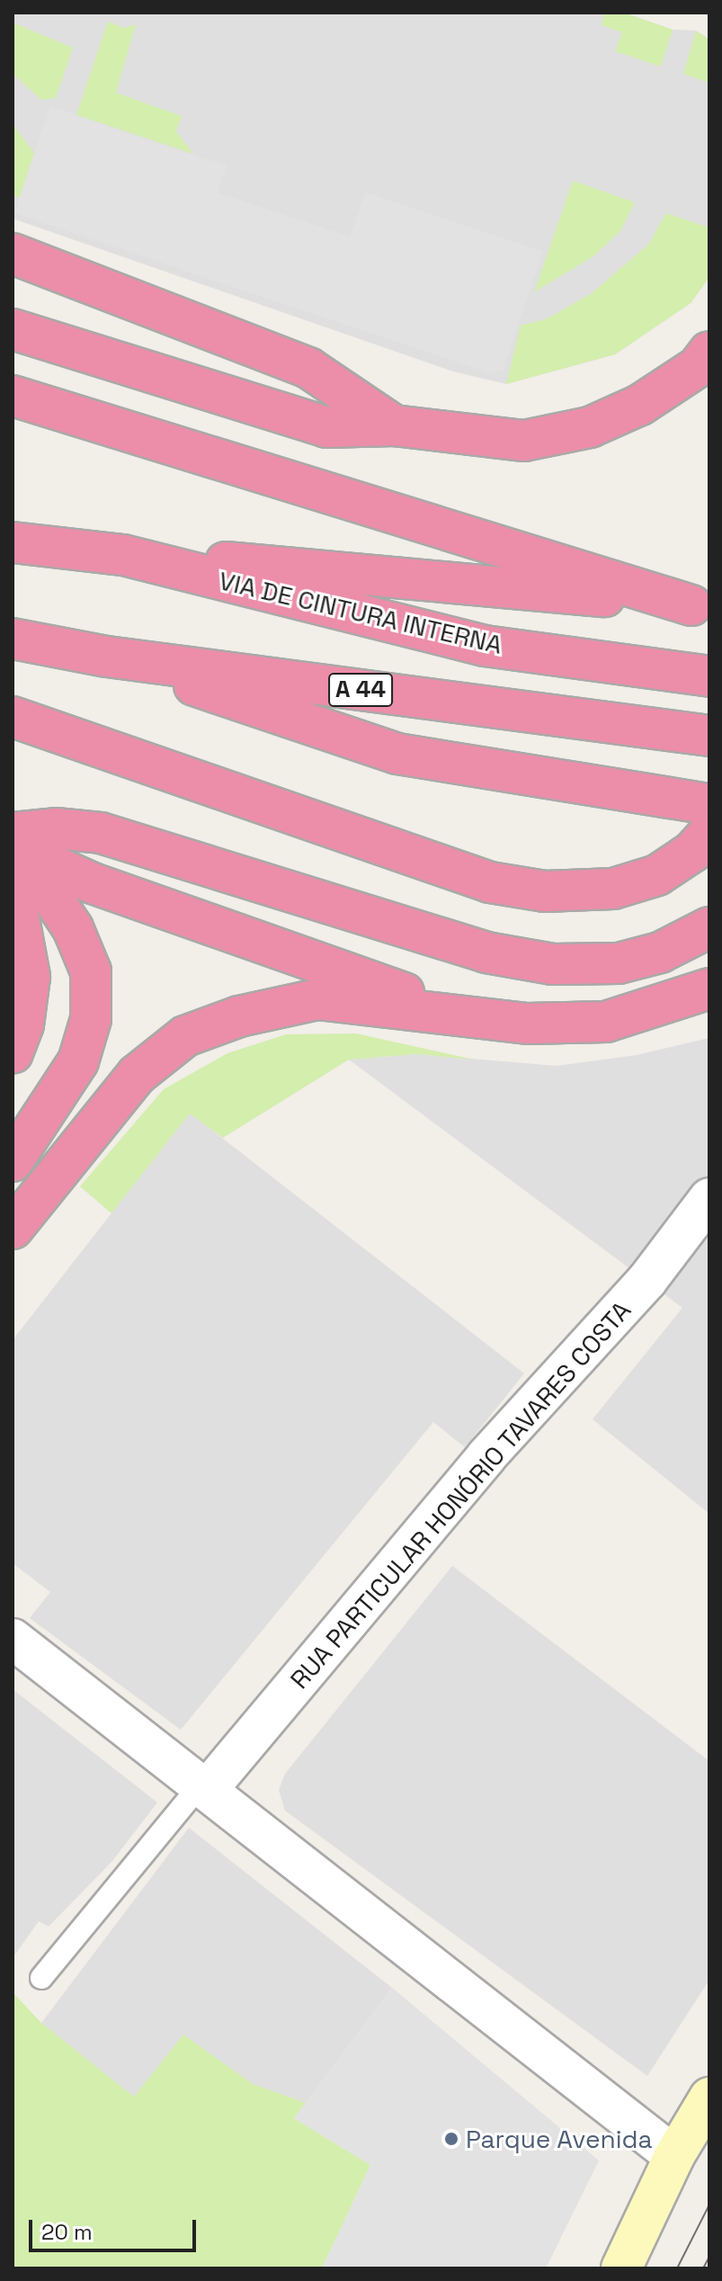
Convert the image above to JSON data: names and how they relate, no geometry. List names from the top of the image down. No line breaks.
{"streets":{"highway":["VIA DE CINTURA INTERNA","A 44"],"street":["RUA PARTICULAR HONÓRIO TAVARES COSTA"]},"places":["Parque Avenida"],"scale_bar":"20 m"}
